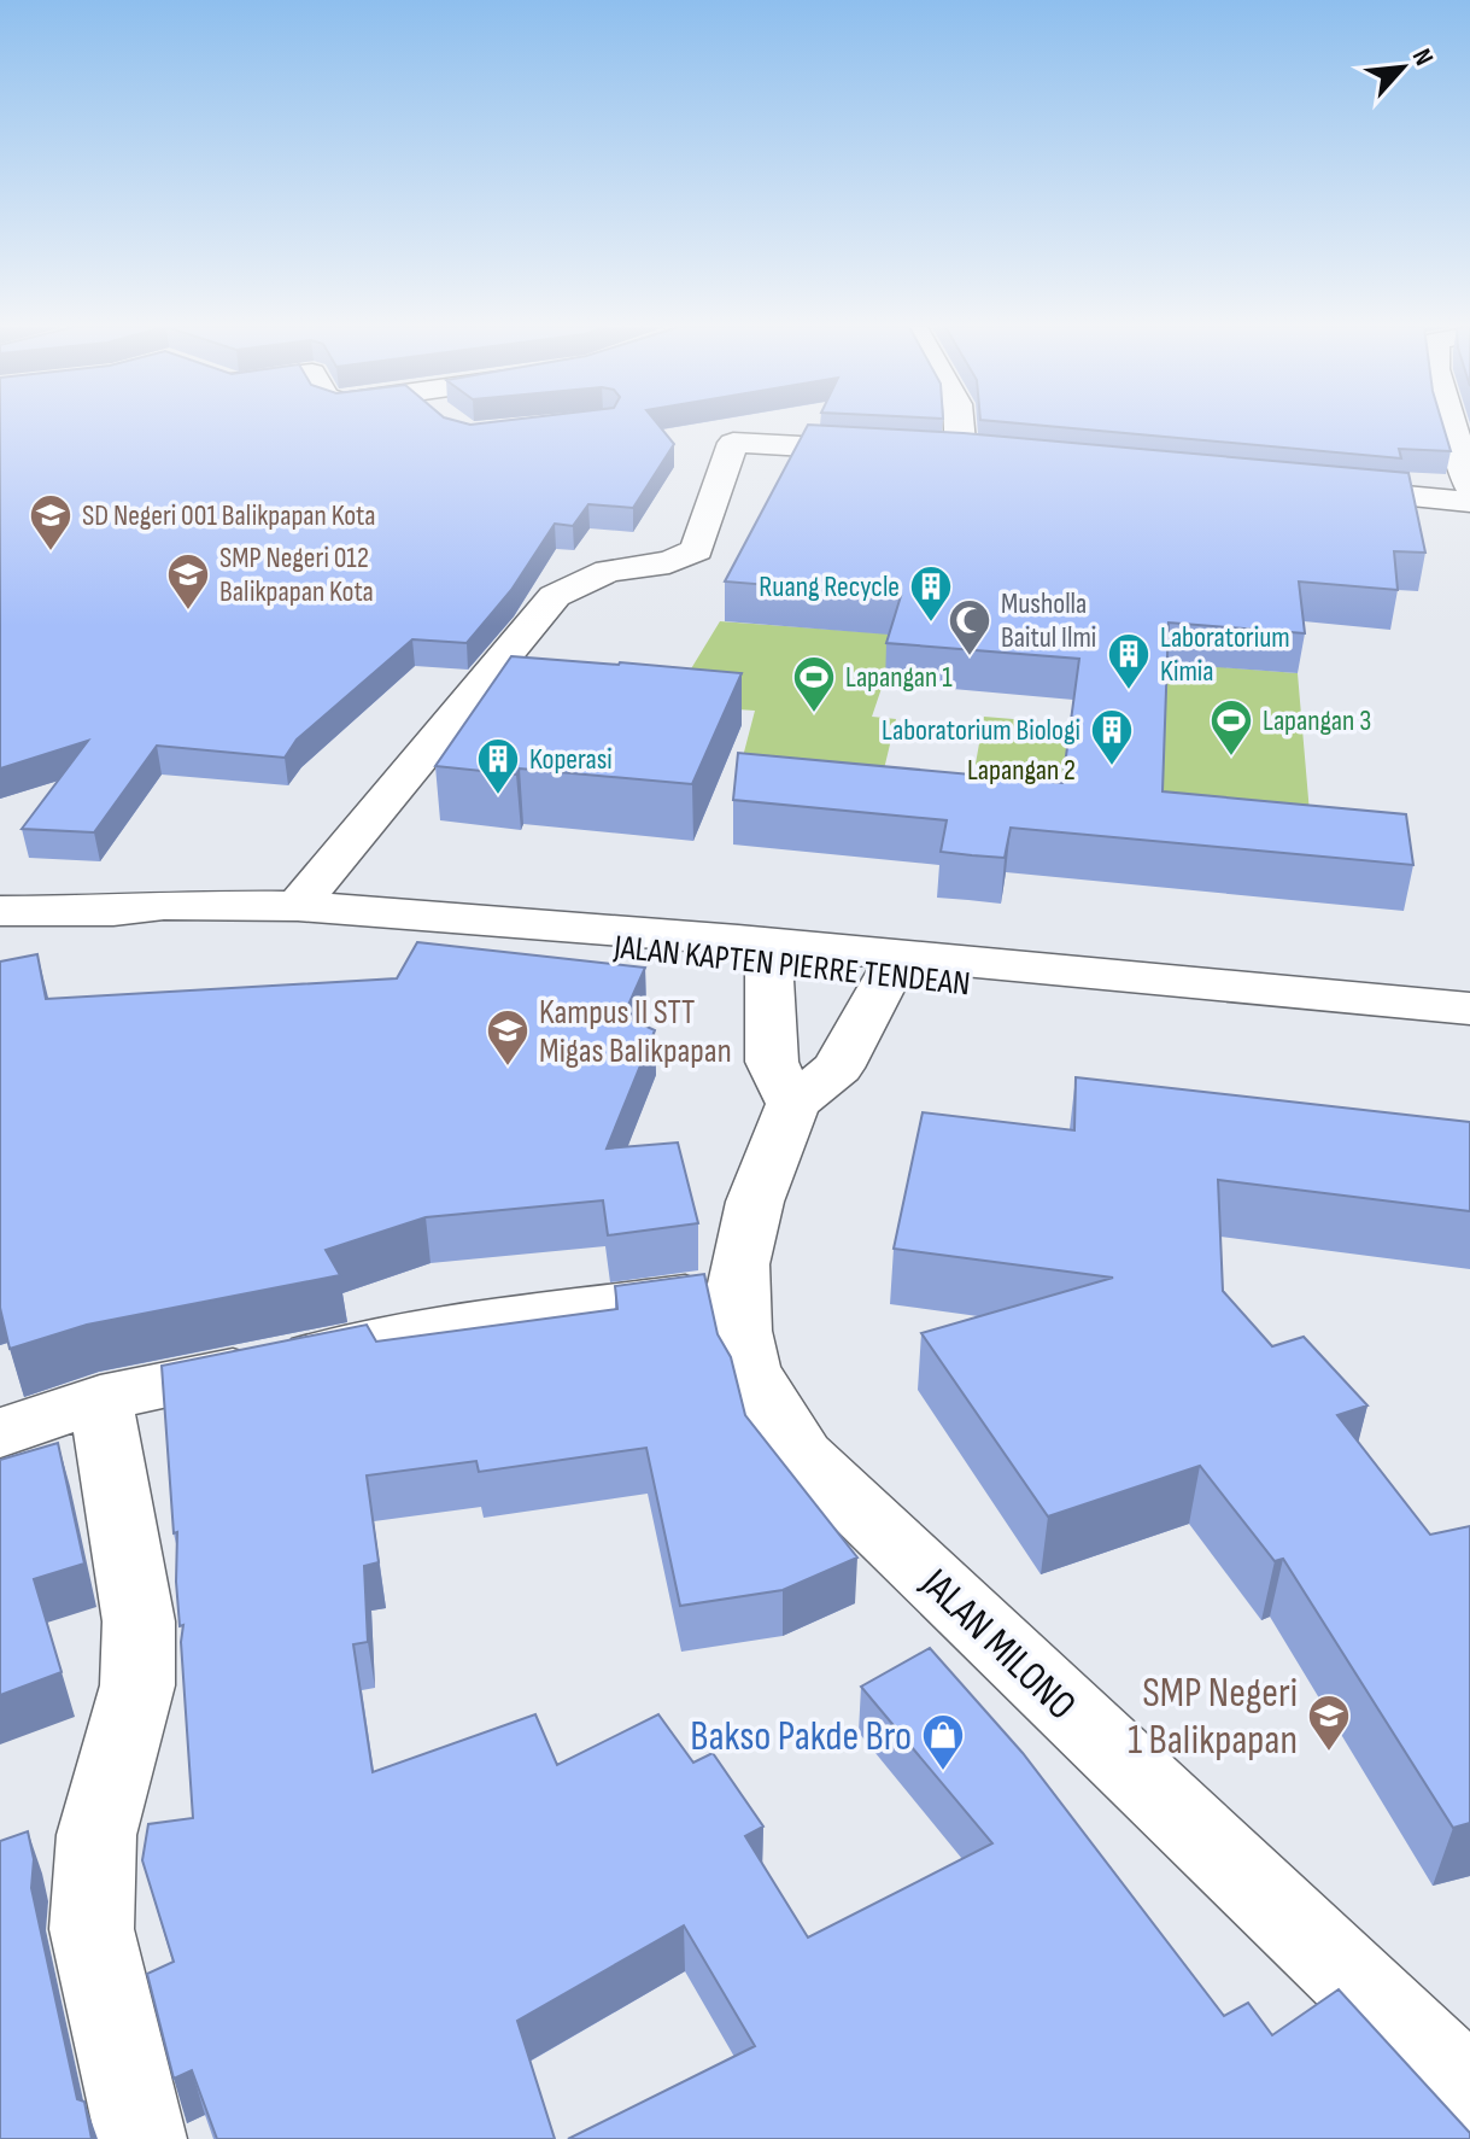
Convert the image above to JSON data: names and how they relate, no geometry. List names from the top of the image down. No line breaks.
{"streets":{"street":["JALAN KAPTEN PIERRE TENDEAN","JALAN MILONO"]},"parks":["Lapangan 2"],"places":{"school or university":["SD Negeri 001 Balikpapan Kota","SMP Negeri 012 Balikpapan Kota","Kampus II STT Migas Balikpapan","SMP Negeri 1 Balikpapan"],"building":["Ruang Recycle","Laboratorium Kimia","Laboratorium Biologi","Koperasi"],"mosque":["Musholla Baitul Ilmi"],"sports":["Lapangan 1","Lapangan 3"],"shop":["Bakso Pakde Bro"]},"north":"top right"}
